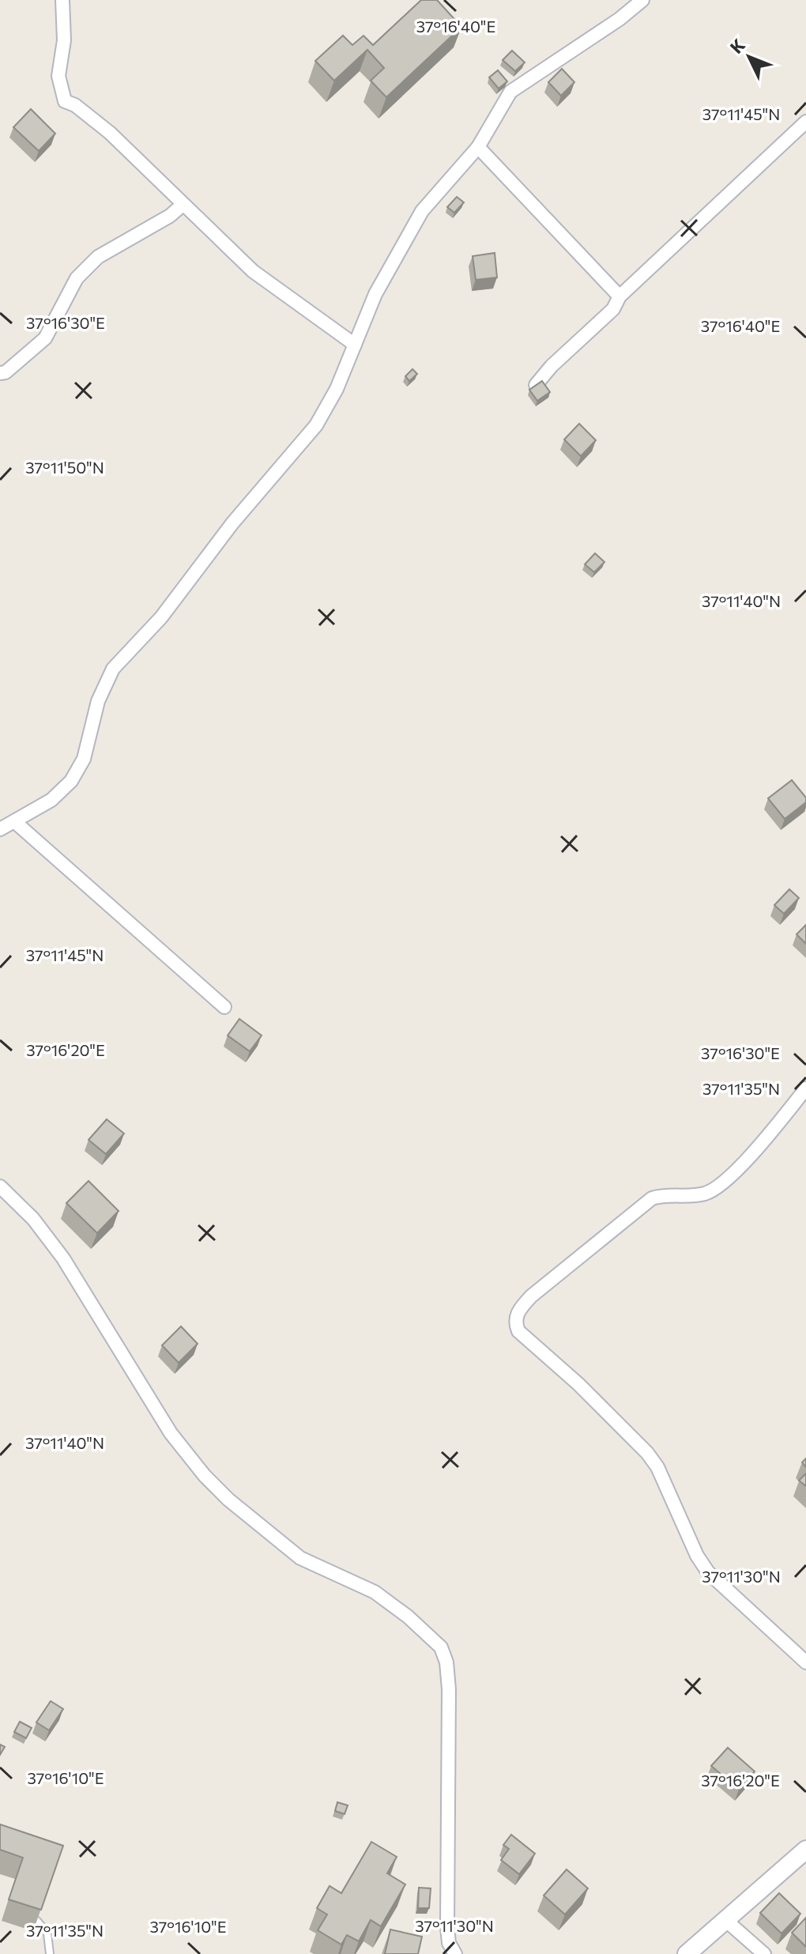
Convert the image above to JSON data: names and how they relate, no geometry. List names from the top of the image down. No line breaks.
{"north":"top left","coordinates":["37°16'40\"E","37°11'45\"N","37°16'30\"E","37°11'50\"N","37°11'40\"N","37°16'20\"E","37°11'35\"N","37°11'30\"N","37°16'10\"E"]}
